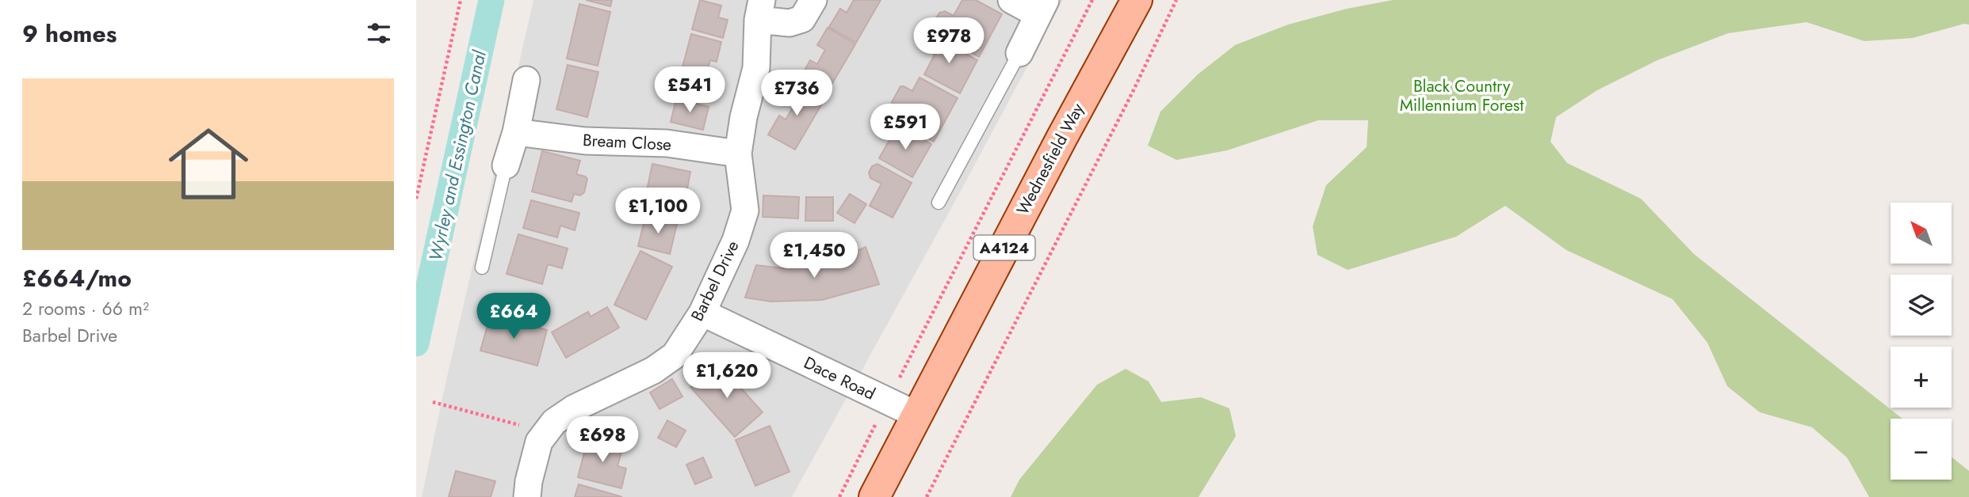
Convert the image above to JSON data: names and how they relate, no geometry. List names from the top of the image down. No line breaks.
{"streets":{"main road":["Wednesfield Way","A4124"],"street":["Bream Close","Barbel Drive","Dace Road"]},"crossings":[["Bream Close","Barbel Drive"],["Wednesfield Way","Dace Road"],["Barbel Drive","Dace Road"]],"water":["Wyrley and Essington Canal"],"parks":["Black Country Millennium Forest"],"north":"top left","page":{"heading":"9 homes","price":["£978","£541","£736","£591","£1,100","£1,450","£664","£1,620","£698"],"list":[{"name":"£664/mo","note":"2 rooms · 66 m² · Barbel Drive"}],"map_buttons":["+","−"]}}
